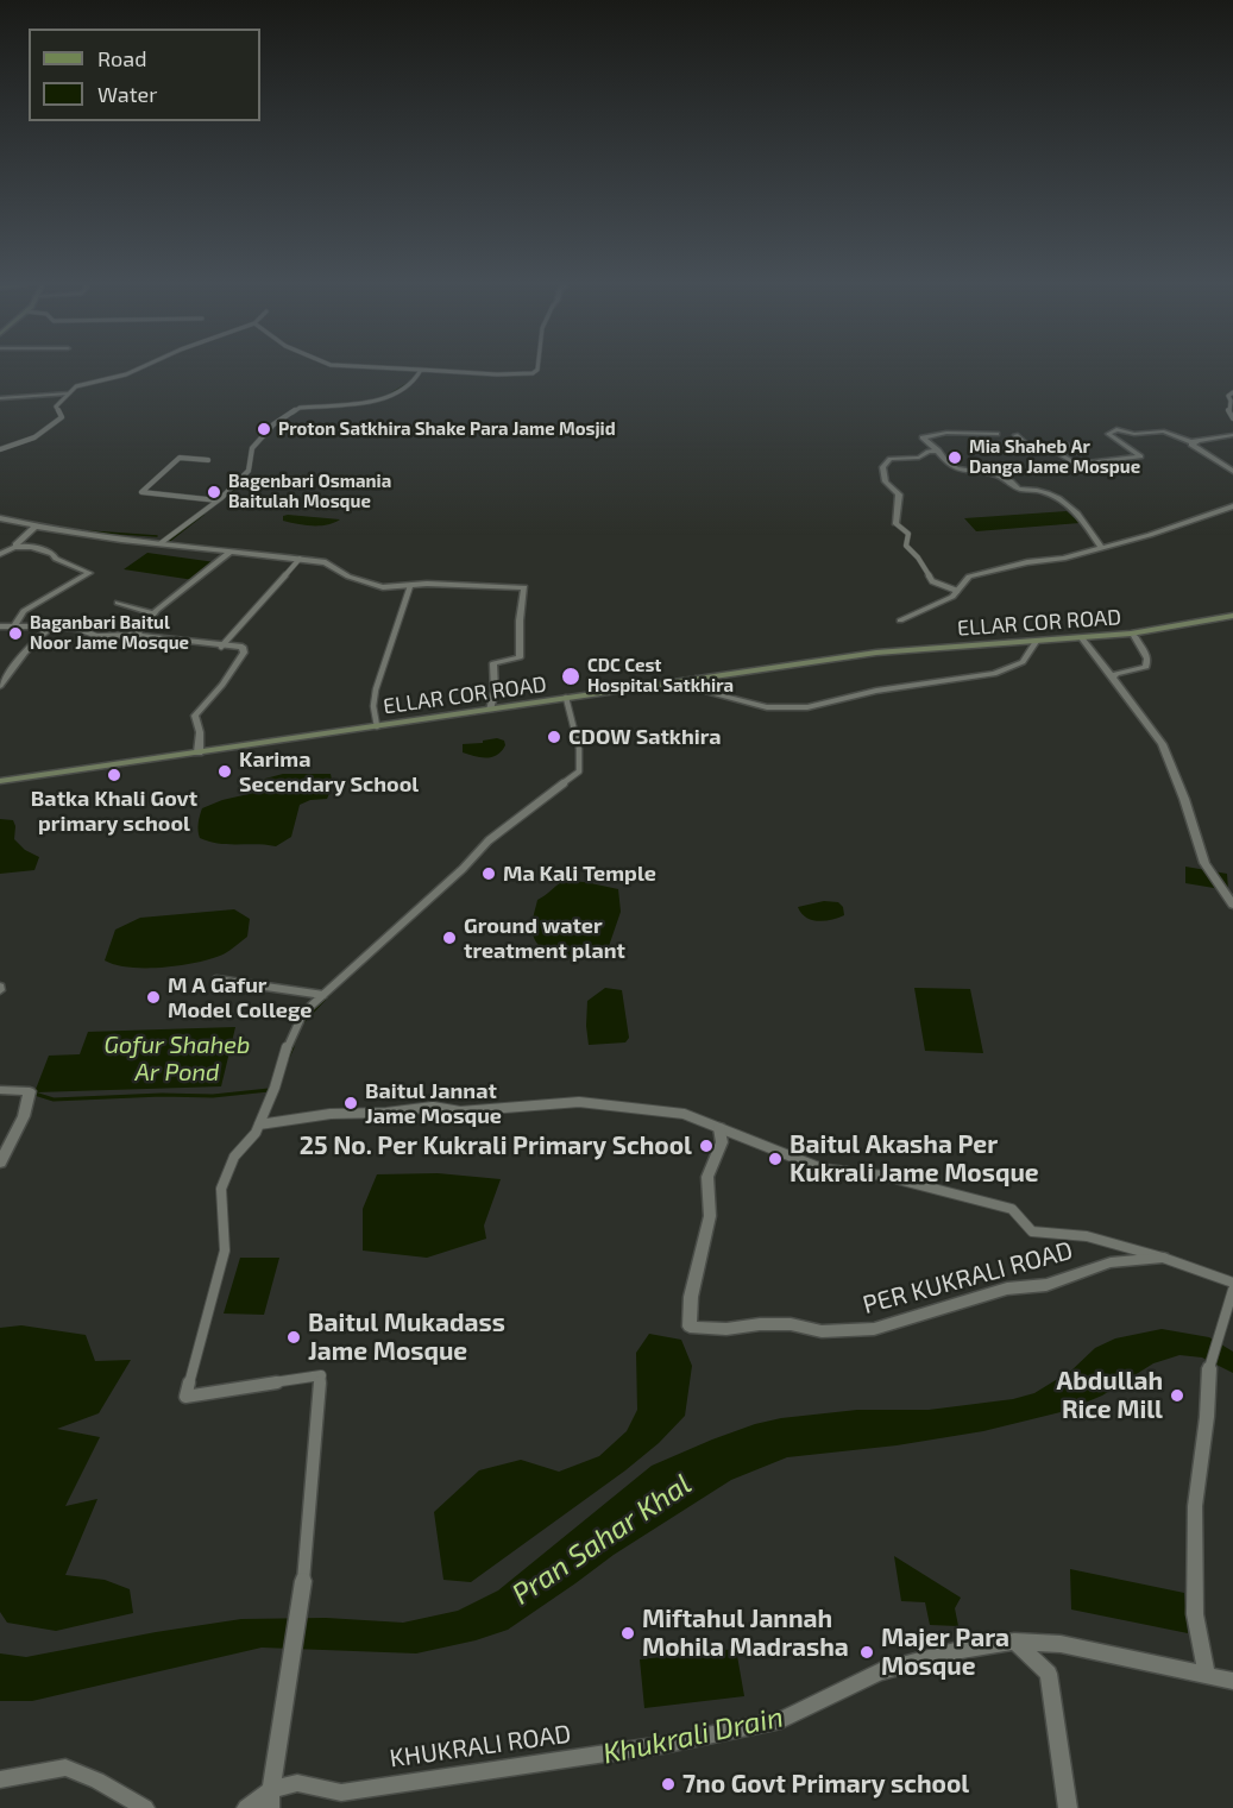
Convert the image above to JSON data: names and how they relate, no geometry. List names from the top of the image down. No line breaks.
{"streets":{"main road":["ELLAR COR ROAD"],"street":["PER KUKRALI ROAD","KHUKRALI ROAD"]},"water":["Gofur Shaheb Ar Pond","Pran Sahar Khal","Khukrali Drain"],"places":["Proton Satkhira Shake Para Jame Mosjid","Mia Shaheb Ar Danga Jame Mospue","Bagenbari Osmania Baitulah Mosque","Baganbari Baitul Noor Jame Mosque","CDC Cest Hospital Satkhira","CDOW Satkhira","Karima Secendary School","Batka Khali Govt primary school","Ma Kali Temple","Ground water treatment plant","M A Gafur Model College","Baitul Jannat Jame Mosque","25 No. Per Kukrali Primary School","Baitul Akasha Per Kukrali Jame Mosque","Baitul Mukadass Jame Mosque","Abdullah Rice Mill","Miftahul Jannah Mohila Madrasha","Majer Para Mosque","7no Govt Primary school"],"legend":["Road","Water"]}
